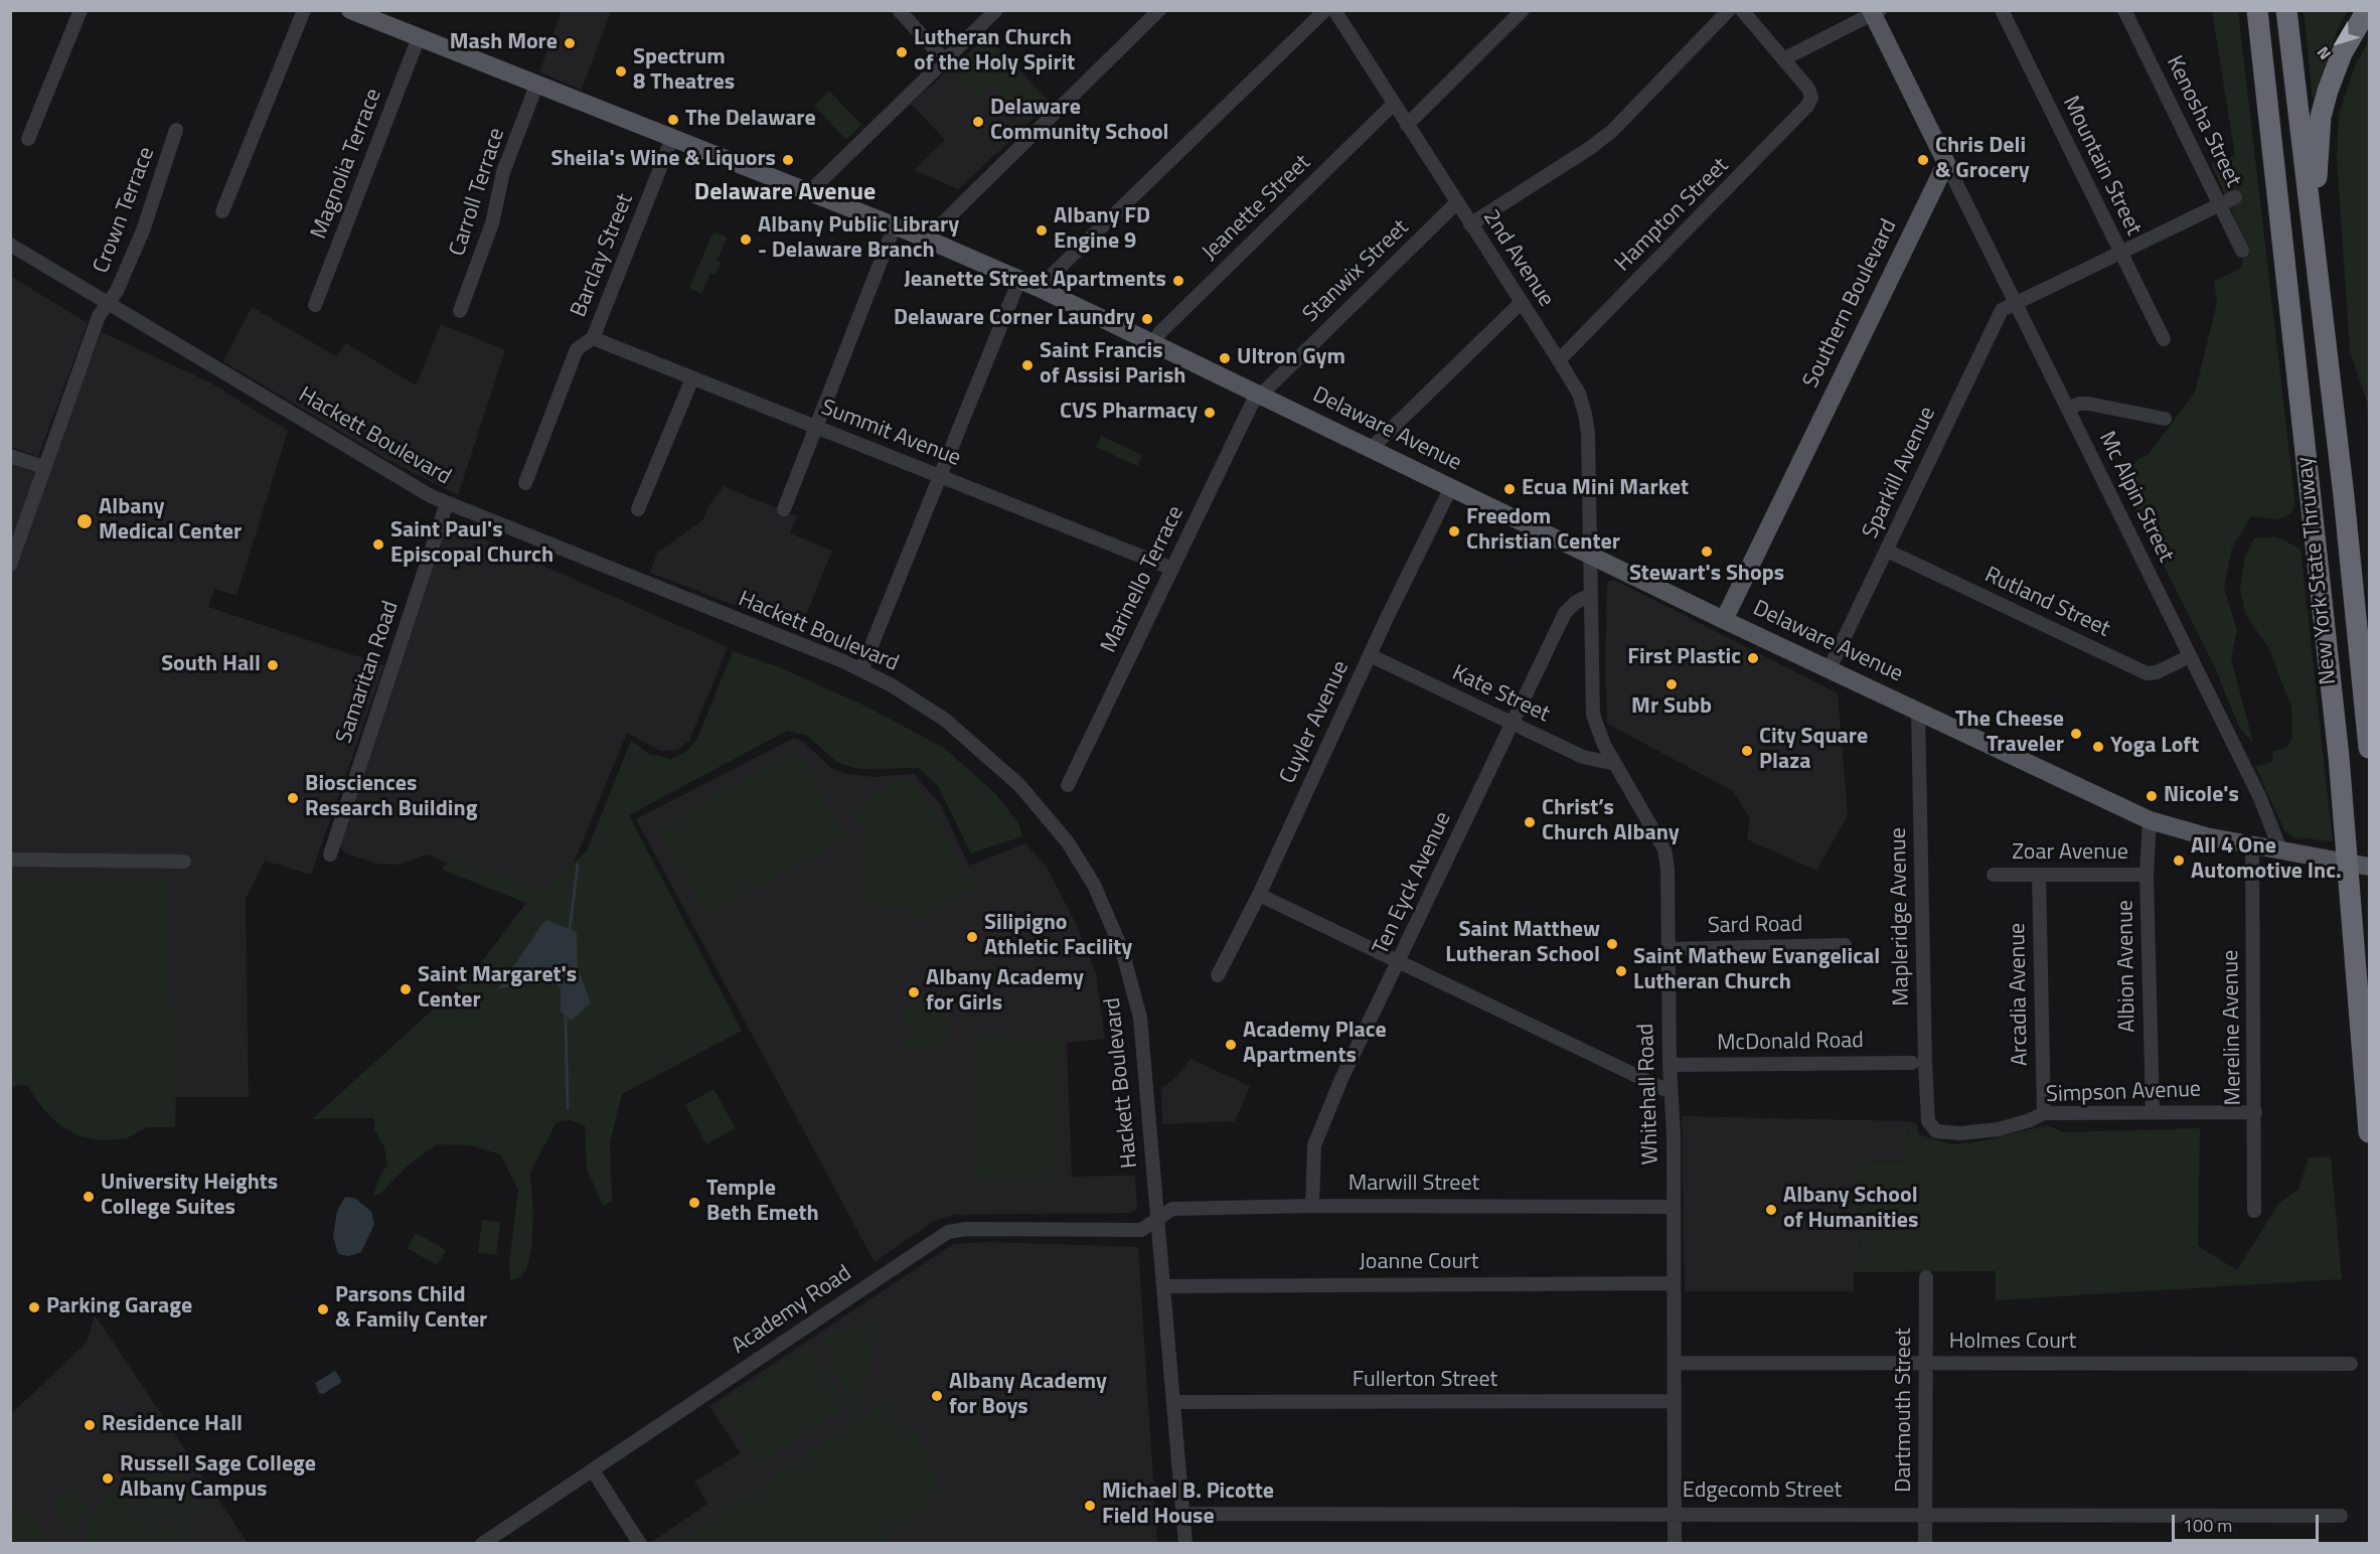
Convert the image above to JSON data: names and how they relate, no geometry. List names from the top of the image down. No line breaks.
{"streets":{"highway":["New York State Thruway"],"main road":["Southern Boulevard","Delaware Avenue"],"street":["Kenosha Street","Magnolia Terrace","Mountain Street","Carroll Terrace","Jeanette Street","Crown Terrace","Hampton Street","Barclay Street","2nd Avenue","Stanwix Street","Summit Avenue","Hackett Boulevard","Sparkill Avenue","Mc Alpin Street","Marinello Terrace","Rutland Street","Samaritan Road","Kate Street","Cuyler Avenue","Zoar Avenue","Ten Eyck Avenue","Mapleridge Avenue","Sard Road","Albion Avenue","Arcadia Avenue","Mereline Avenue","McDonald Road","Simpson Avenue","Whitehall Road","Marwill Street","Joanne Court","Academy Road","Holmes Court","Fullerton Street","Dartmouth Street","Edgecomb Street"]},"crossings":[["Kenosha Street","Sparkill Avenue"],["Magnolia Terrace","Delaware Avenue"],["Mountain Street","Sparkill Avenue"],["Carroll Terrace","Delaware Avenue"],["Jeanette Street","2nd Avenue"],["Jeanette Street","Delaware Avenue"],["Crown Terrace","Hackett Boulevard"],["Hampton Street","2nd Avenue"],["Barclay Street","Delaware Avenue"],["Barclay Street","Summit Avenue"],["2nd Avenue","Stanwix Street"],["2nd Avenue","Delaware Avenue"],["2nd Avenue","Whitehall Road"],["Stanwix Street","Delaware Avenue"],["Stanwix Street","Marinello Terrace"],["Southern Boulevard","Delaware Avenue"],["Southern Boulevard","Mc Alpin Street"],["Delaware Avenue","Sparkill Avenue"],["Delaware Avenue","Mc Alpin Street"],["Delaware Avenue","Marinello Terrace"],["Delaware Avenue","Cuyler Avenue"],["Delaware Avenue","Mapleridge Avenue"],["Delaware Avenue","Albion Avenue"],["Delaware Avenue","Mereline Avenue"],["Delaware Avenue","Whitehall Road"],["Summit Avenue","Marinello Terrace"],["Hackett Boulevard","Samaritan Road"],["Hackett Boulevard","Marwill Street"],["Hackett Boulevard","Joanne Court"],["Hackett Boulevard","Academy Road"],["Hackett Boulevard","Fullerton Street"],["Hackett Boulevard","Edgecomb Street"],["Sparkill Avenue","Mc Alpin Street"],["Sparkill Avenue","Rutland Street"],["Mc Alpin Street","Rutland Street"],["Kate Street","Cuyler Avenue"],["Kate Street","Ten Eyck Avenue"],["Kate Street","Whitehall Road"],["Zoar Avenue","Albion Avenue"],["Zoar Avenue","Arcadia Avenue"],["Ten Eyck Avenue","Whitehall Road"],["Ten Eyck Avenue","Marwill Street"],["Mapleridge Avenue","Simpson Avenue"],["Sard Road","Whitehall Road"],["Albion Avenue","Simpson Avenue"],["Arcadia Avenue","Simpson Avenue"],["Mereline Avenue","Simpson Avenue"],["McDonald Road","Whitehall Road"],["Whitehall Road","Marwill Street"],["Whitehall Road","Joanne Court"],["Whitehall Road","Holmes Court"],["Whitehall Road","Fullerton Street"],["Whitehall Road","Edgecomb Street"],["Marwill Street","Academy Road"],["Holmes Court","Dartmouth Street"],["Dartmouth Street","Edgecomb Street"]],"districts":["Delaware Avenue"],"places":["Mash More","Lutheran Church of the Holy Spirit","Spectrum 8 Theatres","The Delaware","Delaware Community School","Sheila's Wine & Liquors","Chris Deli & Grocery","Albany FD Engine 9","Albany Public Library - Delaware Branch","Jeanette Street Apartments","Delaware Corner Laundry","Ultron Gym","Saint Francis of Assisi Parish","CVS Pharmacy","Ecua Mini Market","Albany Medical Center","Freedom Christian Center","Saint Paul's Episcopal Church","Stewart's Shops","First Plastic","South Hall","Mr Subb","The Cheese Traveler","Yoga Loft","City Square Plaza","Nicole's","Biosciences Research Building","Christ’s Church Albany","All 4 One Automotive Inc.","Silipigno Athletic Facility","Saint Matthew Lutheran School","Saint Mathew Evangelical Lutheran Church","Saint Margaret's Center","Albany Academy for Girls","Academy Place Apartments","University Heights College Suites","Temple Beth Emeth","Albany School of Humanities","Parking Garage","Parsons Child & Family Center","Albany Academy for Boys","Residence Hall","Russell Sage College Albany Campus","Michael B. Picotte Field House"],"scale_bar":"100 m","north":"bottom left"}
